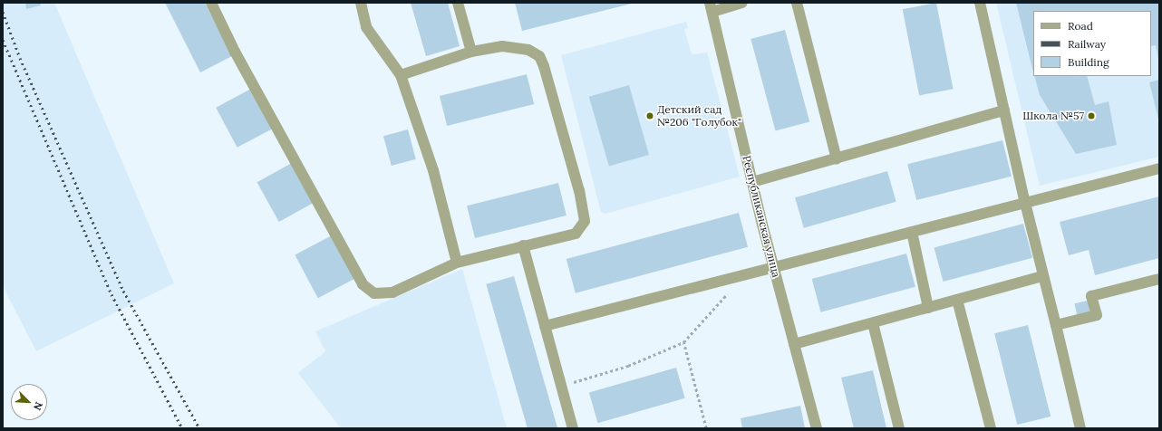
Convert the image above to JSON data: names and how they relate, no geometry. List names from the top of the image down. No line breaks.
{"streets":{"street":["Республиканская улица"]},"places":["Детский сад №206 \"Голубок\"","Школа №57"],"legend":["Road","Railway","Building"],"north":"bottom right"}
